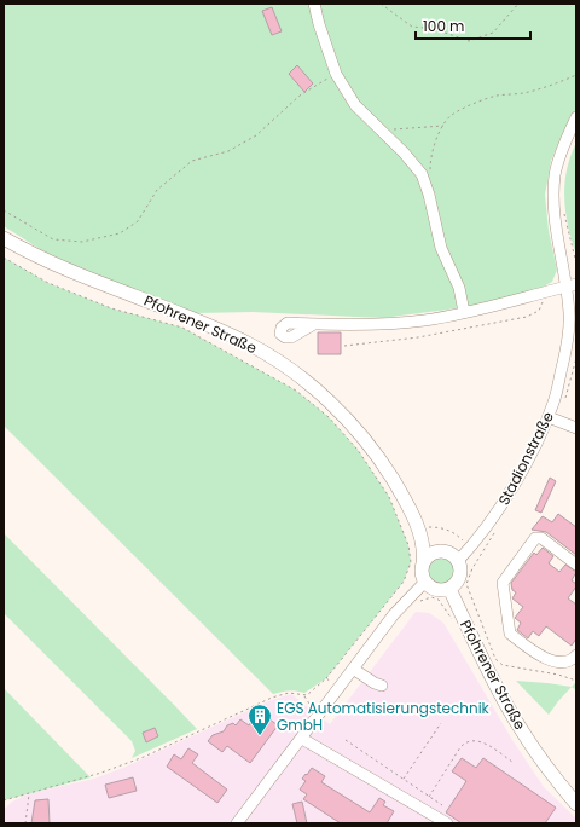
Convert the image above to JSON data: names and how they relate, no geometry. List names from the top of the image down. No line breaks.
{"streets":{"main road":["Pfohrener Straße"],"street":["Stadionstraße"]},"crossings":[["Pfohrener Straße","Stadionstraße"]],"places":{"building":["EGS Automatisierungstechnik GmbH"]},"scale_bar":"100 m"}
